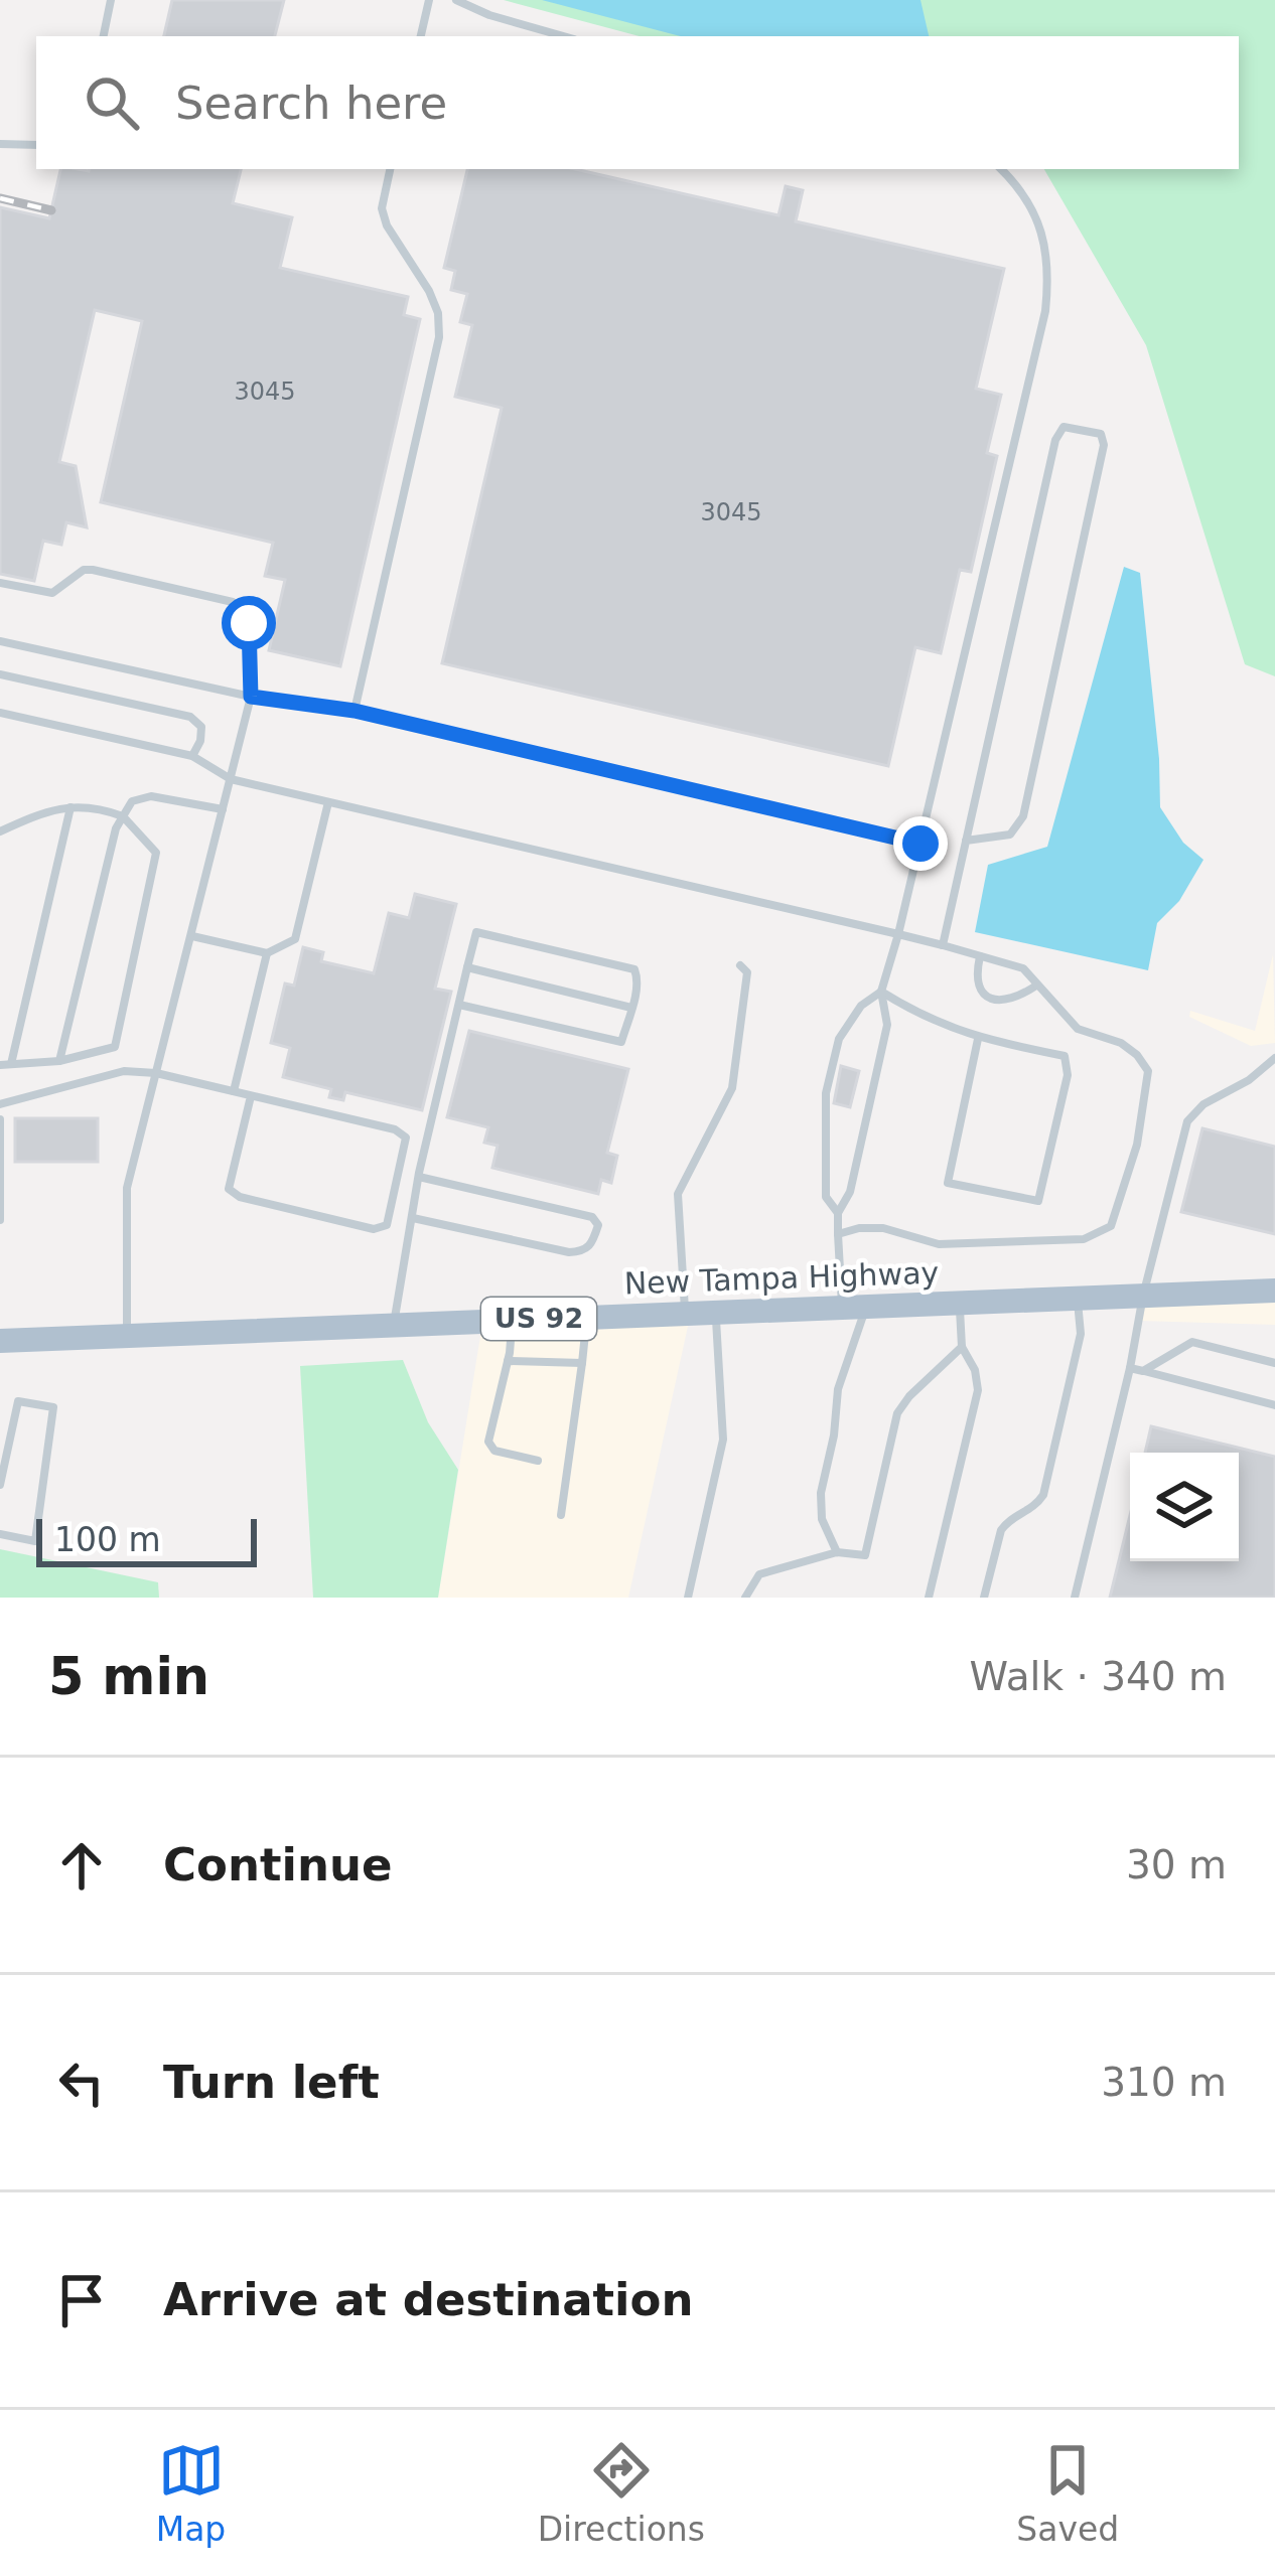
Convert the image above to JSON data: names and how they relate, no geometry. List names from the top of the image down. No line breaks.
{"streets":{"main road":["New Tampa Highway","US 92"]},"house_numbers":["3045","3045"],"scale_bar":"100 m","page":{"search":"Search here","scale":"100 m","heading":["5 min","Walk · 340 m"],"list":[["Continue","30 m"],["Turn left","310 m"],"Arrive at destination"],"nav":["Map","Directions","Saved"]}}
